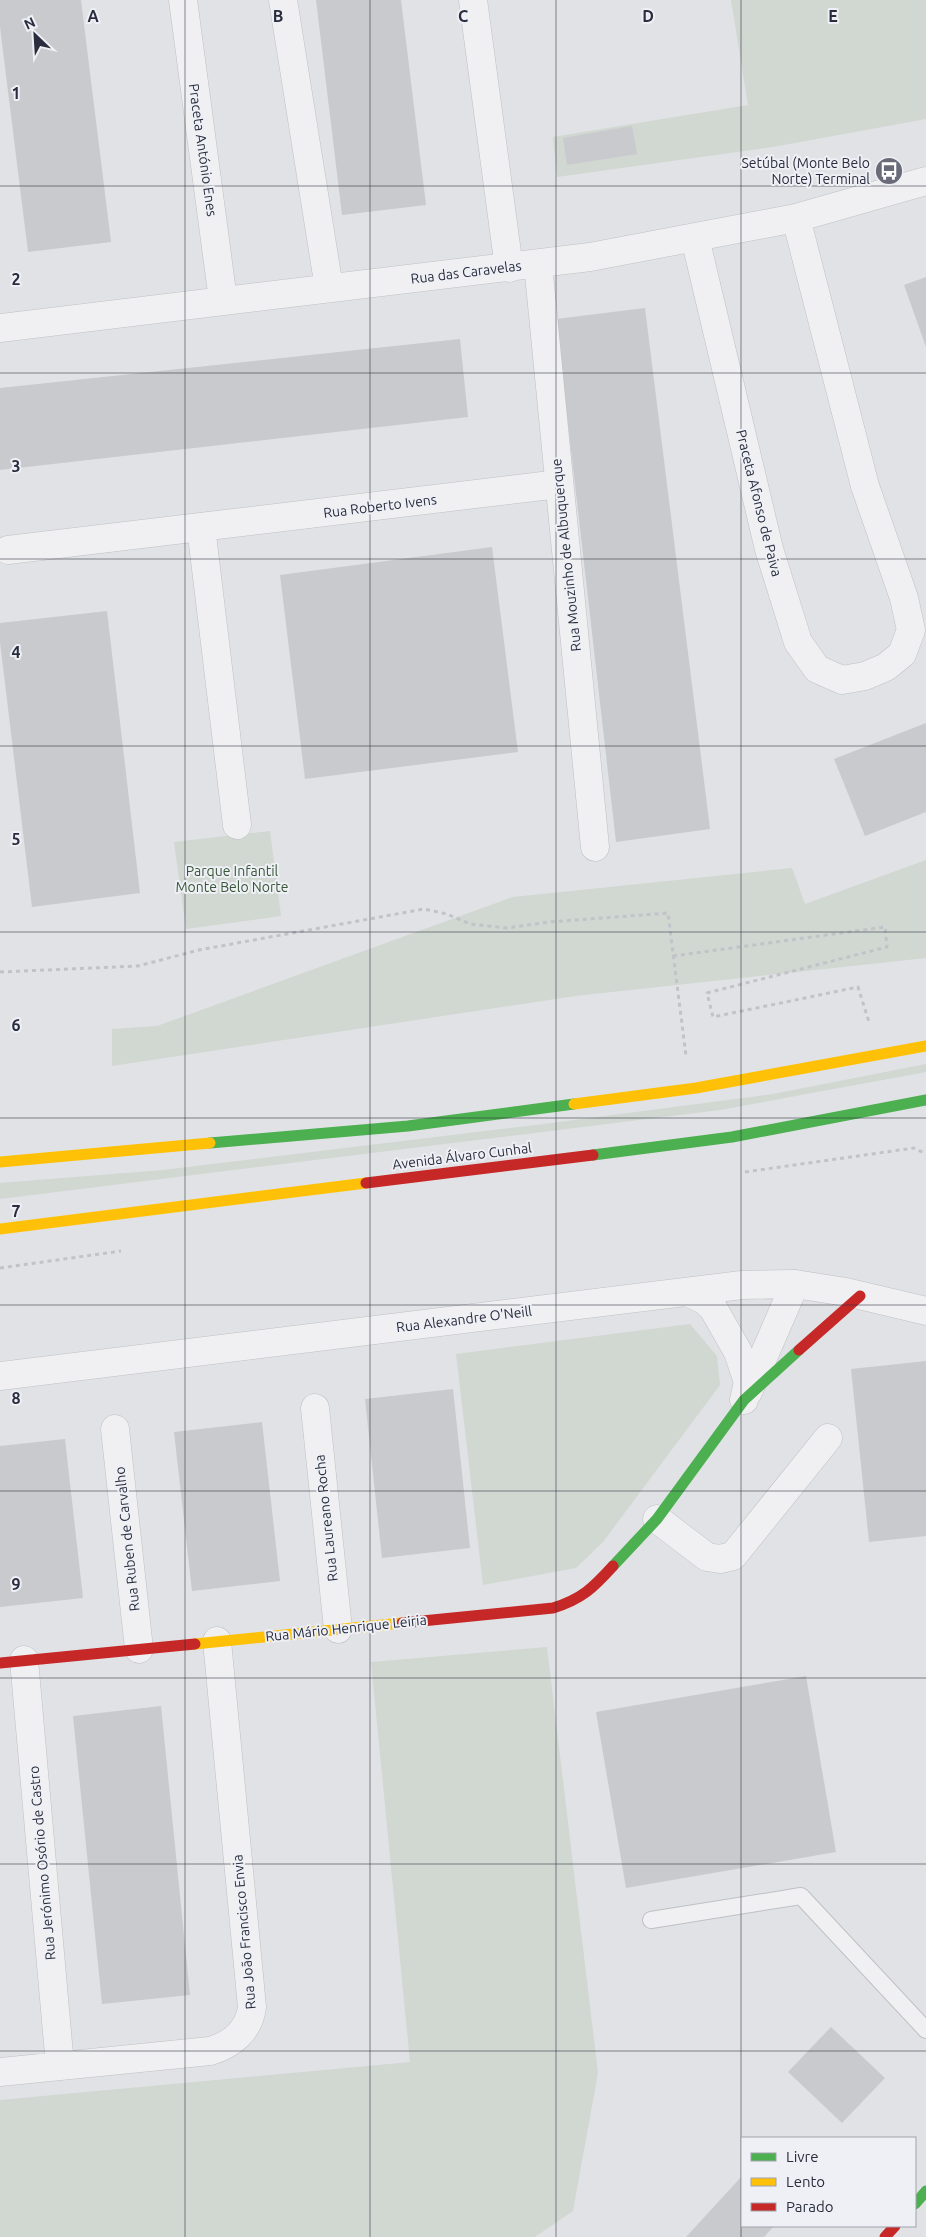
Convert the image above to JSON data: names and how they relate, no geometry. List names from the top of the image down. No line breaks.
{"streets":{"main road":["Avenida Álvaro Cunhal","Rua Mário Henrique Leiria"],"street":["Praceta António Enes","Rua das Caravelas","Praceta Afonso de Paiva","Rua Roberto Ivens","Rua Mouzinho de Albuquerque","Rua Alexandre O'Neill","Rua Laureano Rocha","Rua Ruben de Carvalho","Rua Jerónimo Osório de Castro","Rua João Francisco Envia"]},"crossings":[["Praceta António Enes","Rua das Caravelas"],["Rua das Caravelas","Praceta Afonso de Paiva"],["Rua das Caravelas","Rua Mouzinho de Albuquerque"],["Rua Roberto Ivens","Rua Mouzinho de Albuquerque"],["Rua Alexandre O'Neill","Rua Mário Henrique Leiria"],["Rua Laureano Rocha","Rua Mário Henrique Leiria"],["Rua Ruben de Carvalho","Rua Mário Henrique Leiria"],["Rua Mário Henrique Leiria","Rua Jerónimo Osório de Castro"],["Rua Mário Henrique Leiria","Rua João Francisco Envia"],["Rua Jerónimo Osório de Castro","Rua João Francisco Envia"]],"parks":["Parque Infantil Monte Belo Norte"],"places":{"bus stop":["Setúbal (Monte Belo Norte) Terminal"]},"legend":["Livre","Lento","Parado"],"north":"top left","grid":{"columns":["A","B","C","D","E"],"rows":["1","2","3","4","5","6","7","8","9"]}}
